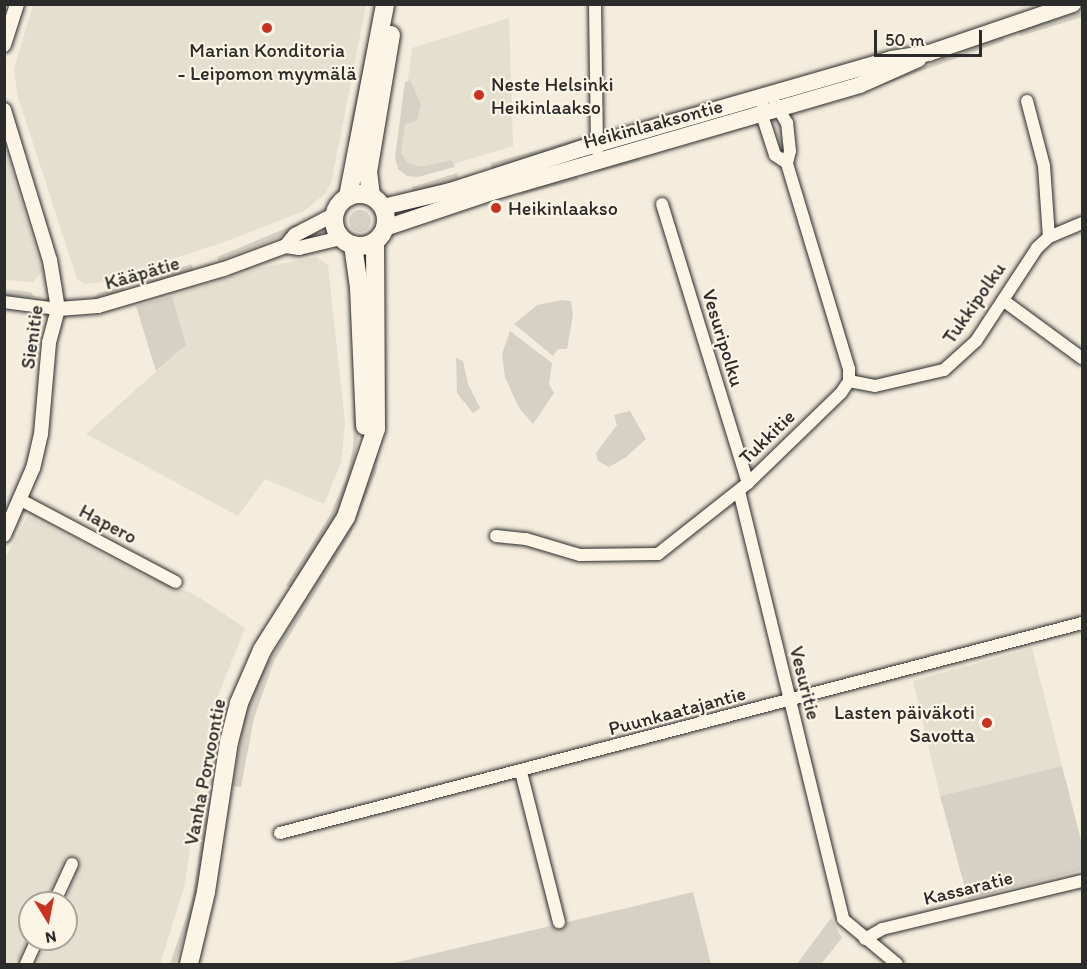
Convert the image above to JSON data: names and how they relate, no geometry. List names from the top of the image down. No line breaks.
{"streets":{"main road":["Heikinlaaksontie","Vanha Porvoontie"],"street":["Kääpätie","Tukkipolku","Sienitie","Vesuripolku","Tukkitie","Hapero","Vesuritie","Puunkaatajantie","Kassaratie"]},"crossings":[["Heikinlaaksontie","Vanha Porvoontie"],["Kääpätie","Sienitie"],["Kääpätie","Vanha Porvoontie"],["Tukkipolku","Tukkitie"],["Sienitie","Hapero"],["Vesuripolku","Tukkitie"],["Vesuripolku","Vesuritie"],["Tukkitie","Vesuritie"],["Vesuritie","Puunkaatajantie"],["Vesuritie","Kassaratie"]],"places":["Marian Konditoria - Leipomon myymälä","Neste Helsinki Heikinlaakso","Heikinlaakso","Lasten päiväkoti Savotta"],"scale_bar":"50 m","north":"bottom"}
